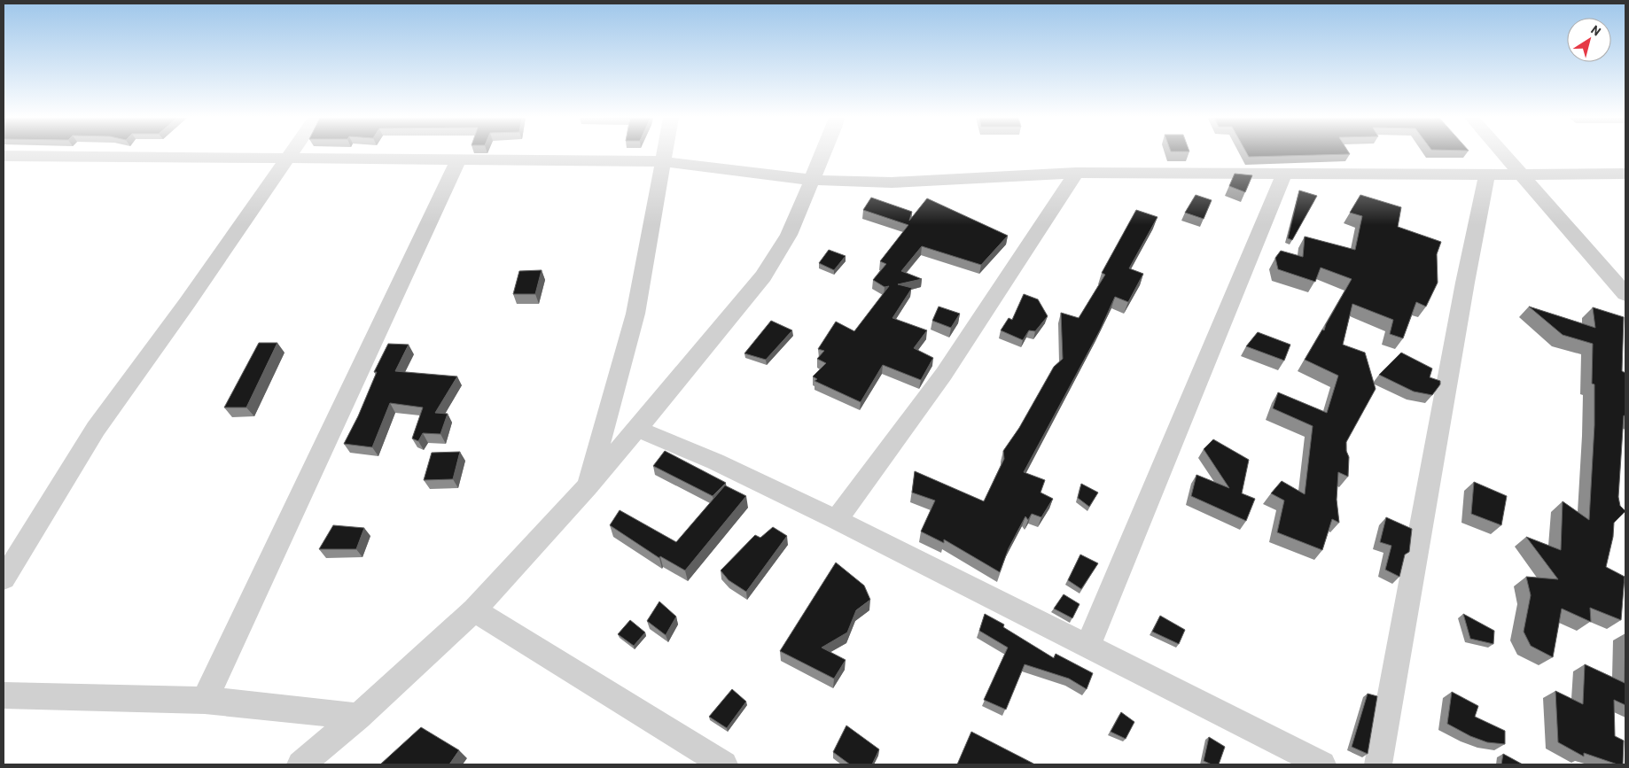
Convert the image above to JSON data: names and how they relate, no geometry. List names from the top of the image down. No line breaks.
{"north":"top right"}
